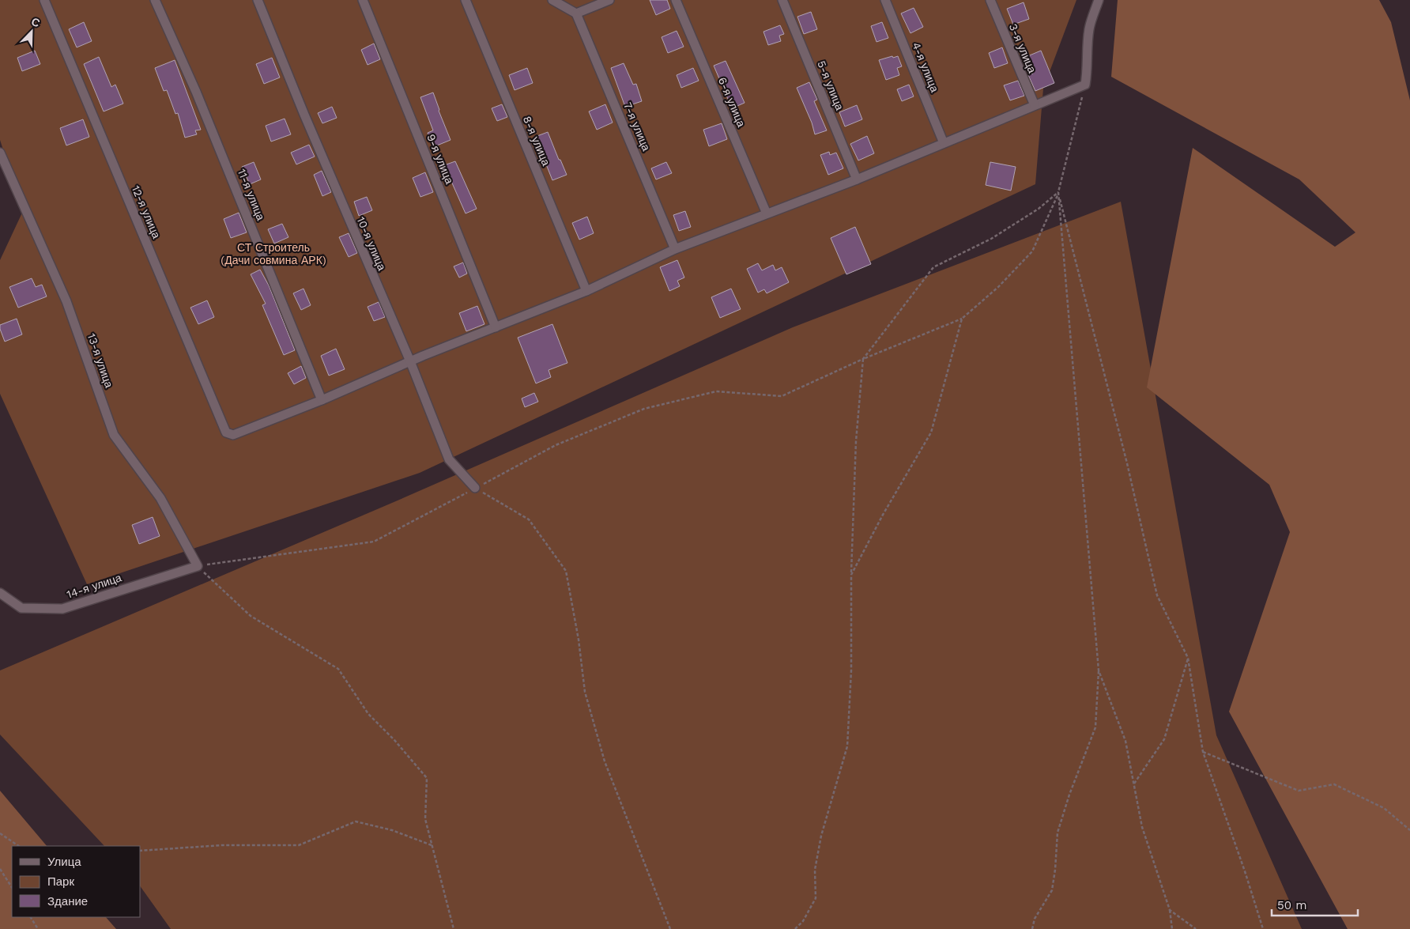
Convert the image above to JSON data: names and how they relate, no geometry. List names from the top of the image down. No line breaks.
{"streets":{"street":["3-я улица","4-я улица","5-я улица","6-я улица","7-я улица","8-я улица","9-я улица","11-я улица","12-я улица","10-я улица","13-я улица","14-я улица"]},"crossings":[["11-я улица","12-я улица"],["13-я улица","14-я улица"]],"parks":["СТ Строитель (Дачи совмина АРК)"],"legend":["Улица","Парк","Здание"],"scale_bar":"50 m","north":"top right"}
